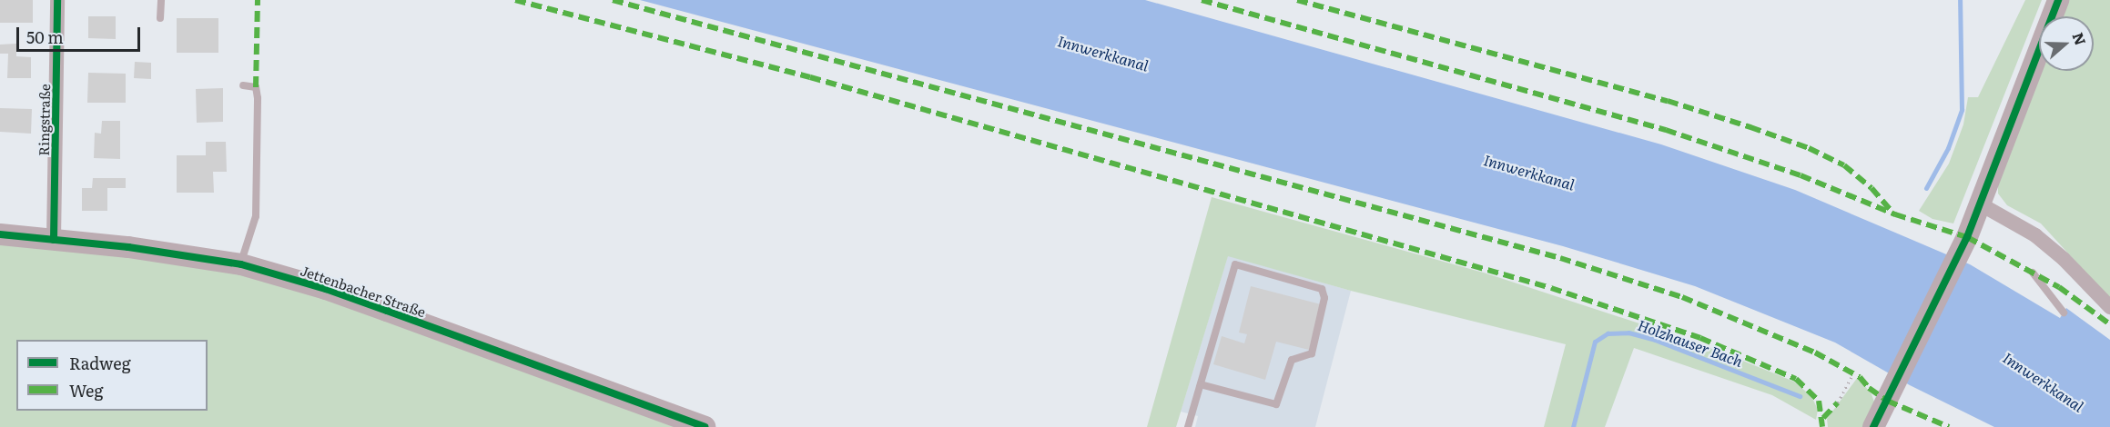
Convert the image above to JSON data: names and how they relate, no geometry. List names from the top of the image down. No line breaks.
{"streets":{"street":["Ringstraße","Jettenbacher Straße"]},"crossings":[["Ringstraße","Jettenbacher Straße"]],"water":["Innwerkkanal","Holzhauser Bach"],"legend":["Radweg","Weg"],"scale_bar":"50 m","north":"right"}
